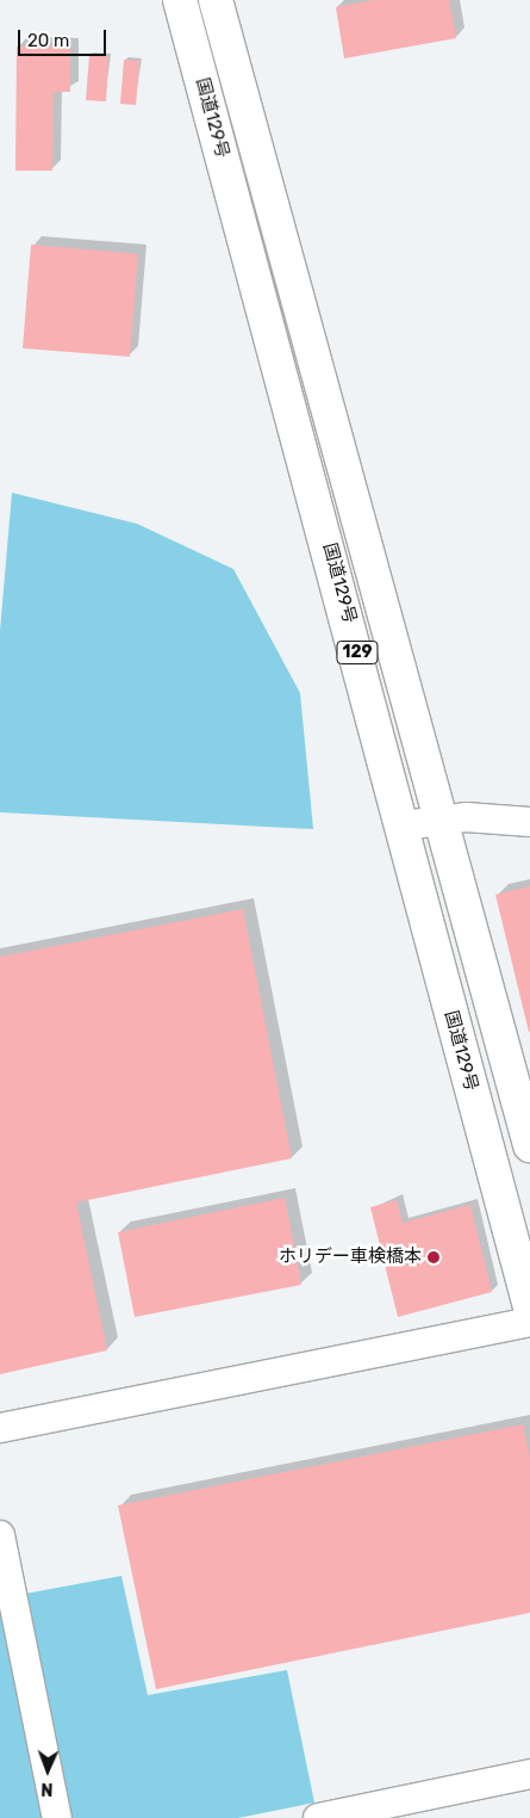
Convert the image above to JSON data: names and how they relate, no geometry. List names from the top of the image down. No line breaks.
{"streets":{"highway":["国道129号","129"]},"places":["ホリデー車検橋本"],"scale_bar":"20 m","north":"bottom"}
